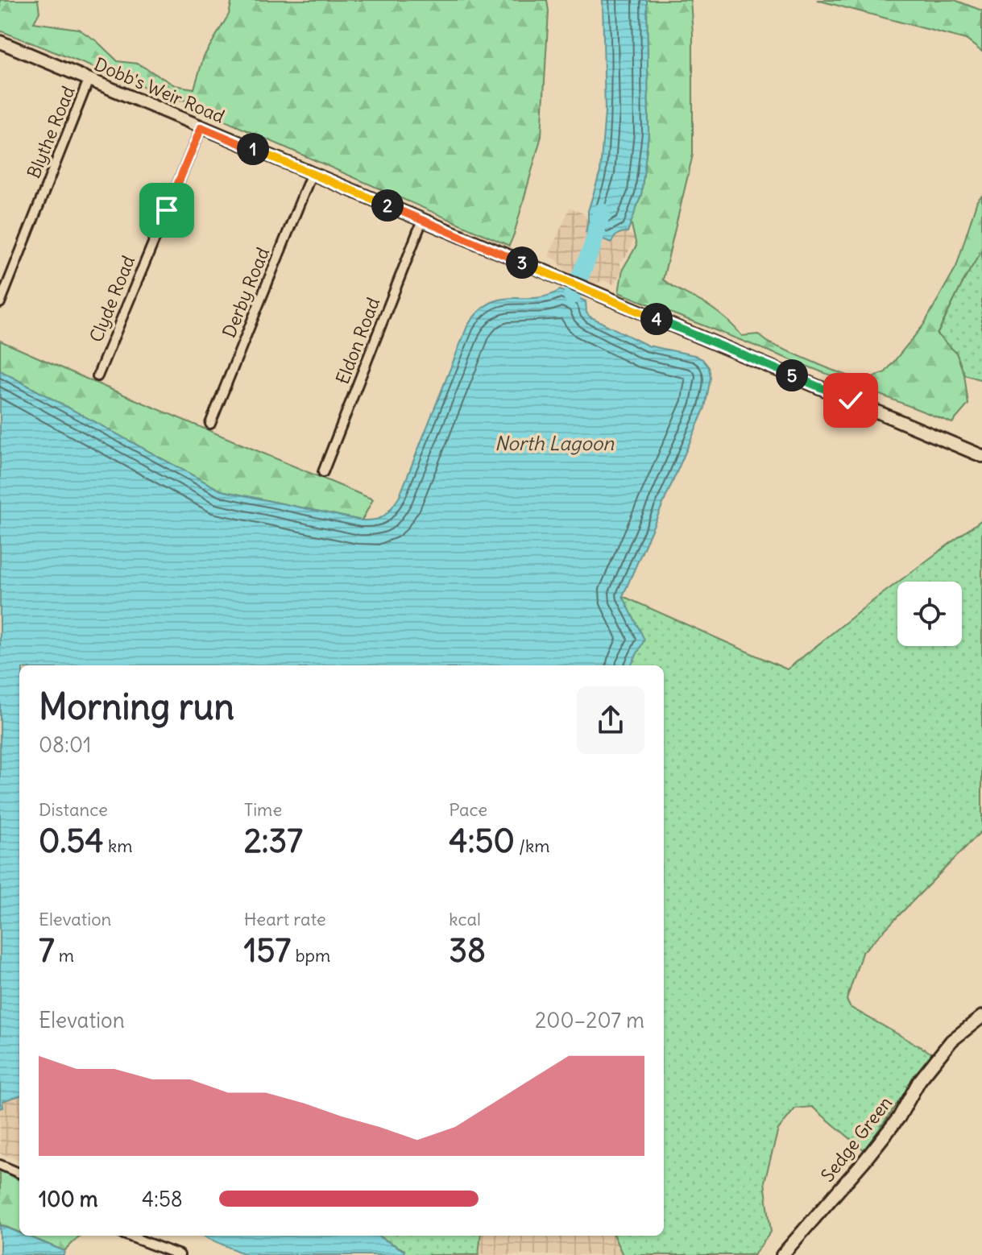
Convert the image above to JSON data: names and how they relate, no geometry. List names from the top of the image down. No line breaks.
{"streets":{"street":["Dobb's Weir Road","Blythe Road","Derby Road","Clyde Road","Eldon Road","Sedge Green"]},"crossings":[["Dobb's Weir Road","Blythe Road"],["Dobb's Weir Road","Derby Road"],["Dobb's Weir Road","Clyde Road"],["Dobb's Weir Road","Eldon Road"]],"water":["North Lagoon"],"page":{"pins":["1","2","3","4","5"],"heading":["Morning run","08:01"],"stats":[["Distance","0.54 km"],["Time","2:37"],["Pace","4:50 /km"],["Elevation","7 m"],["Heart rate","157 bpm"],["kcal","38"]],"chart":["Elevation","200–207 m"],"list":[{"name":"100 m","note":"4:58"}]}}
